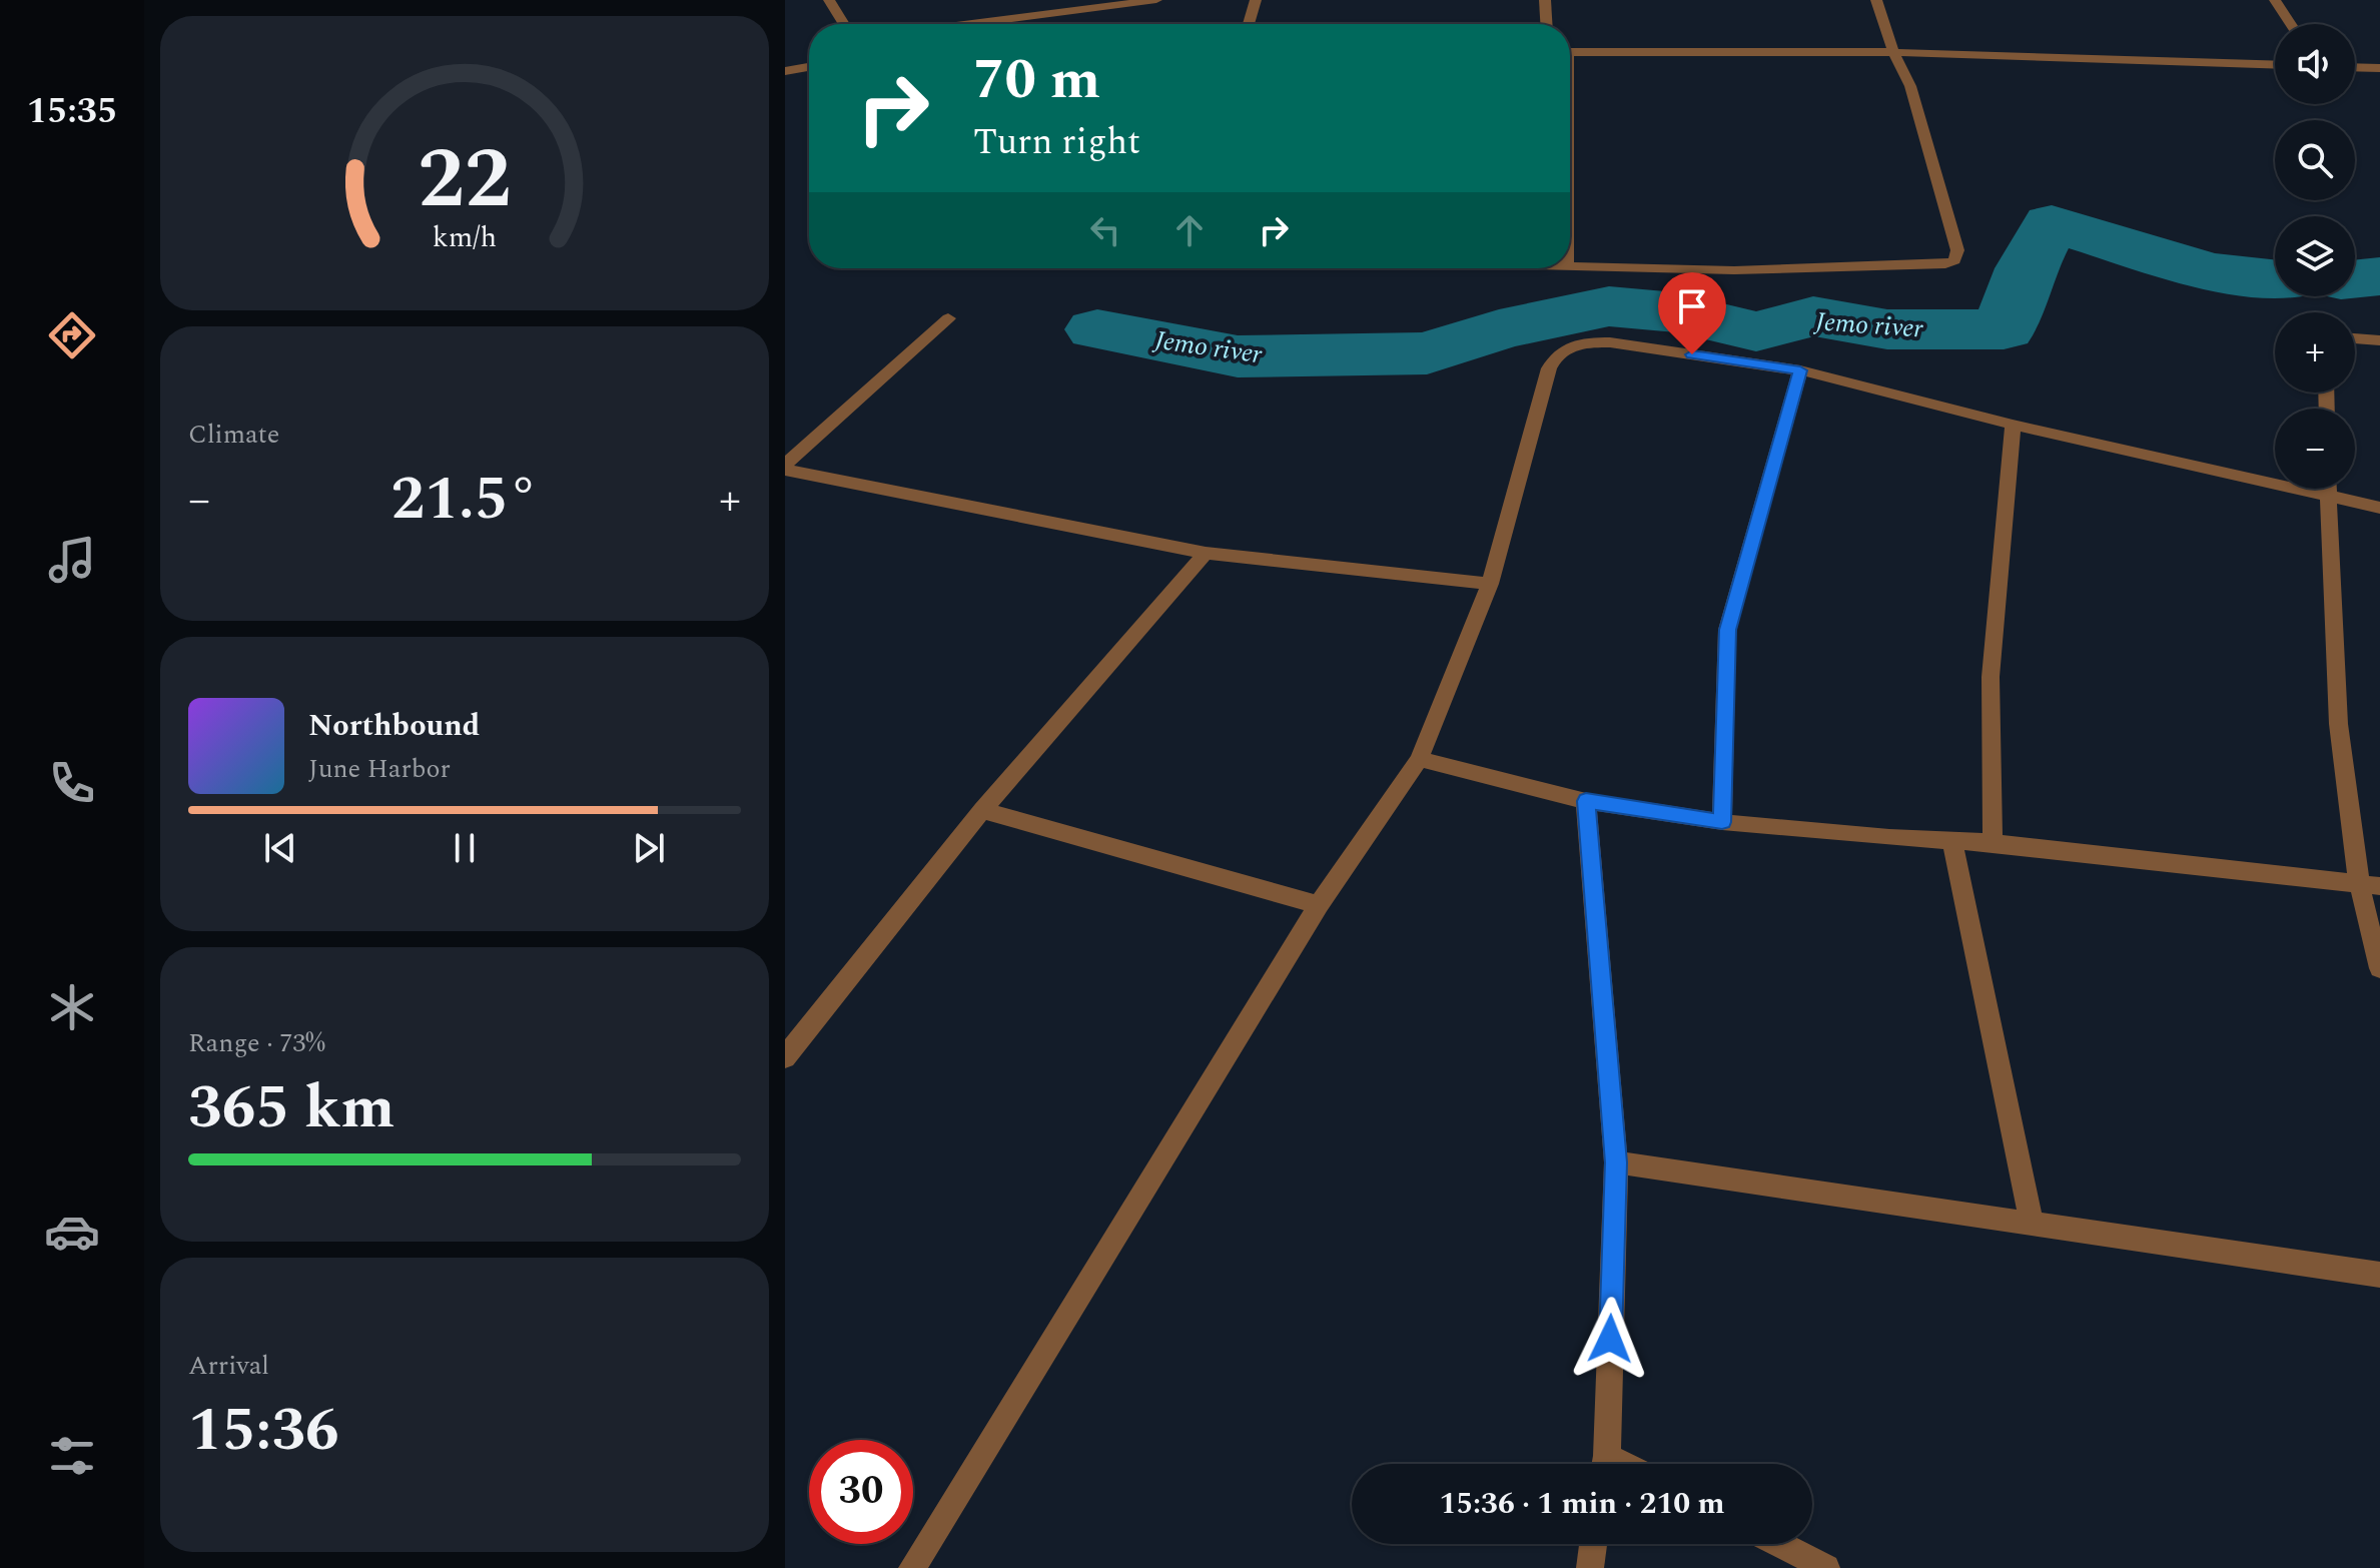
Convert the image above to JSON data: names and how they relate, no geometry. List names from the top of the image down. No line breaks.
{"water":["Jemo river"],"page":{"tabs":"15:35","map_buttons":["+","−"],"turn":["70 m","Turn right"],"tile":["Climate",["Range · 73%","365 km"],["Arrival","15:36"]],"heat":["−","21.5°","+"],"song":["Northbound","June Harbor"],"limit":"30","trip":"15:36 · 1 min · 210 m","gauge":["22","km/h"]}}
